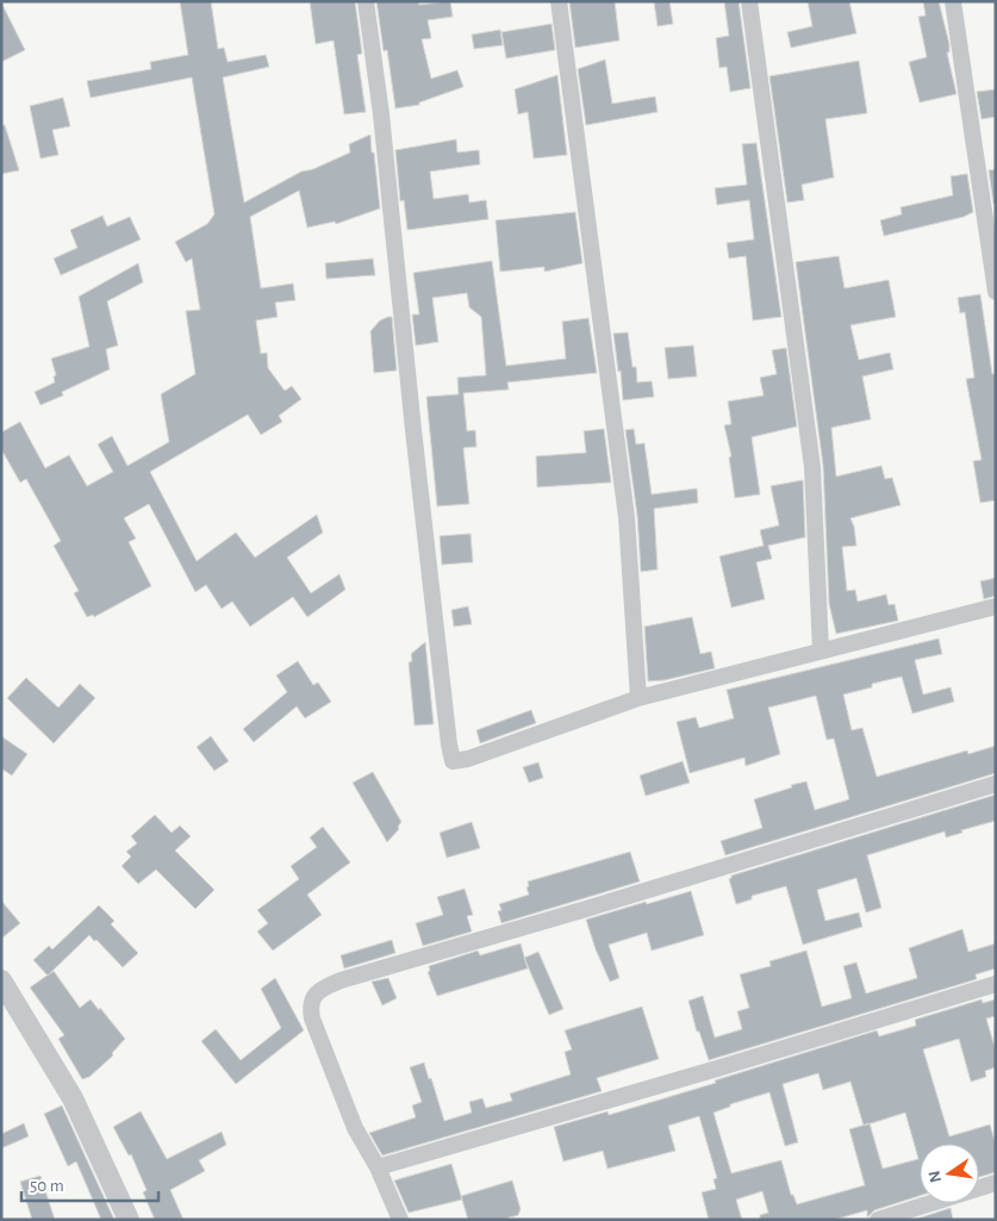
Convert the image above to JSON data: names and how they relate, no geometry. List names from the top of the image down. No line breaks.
{"scale_bar":"50 m","north":"left"}
